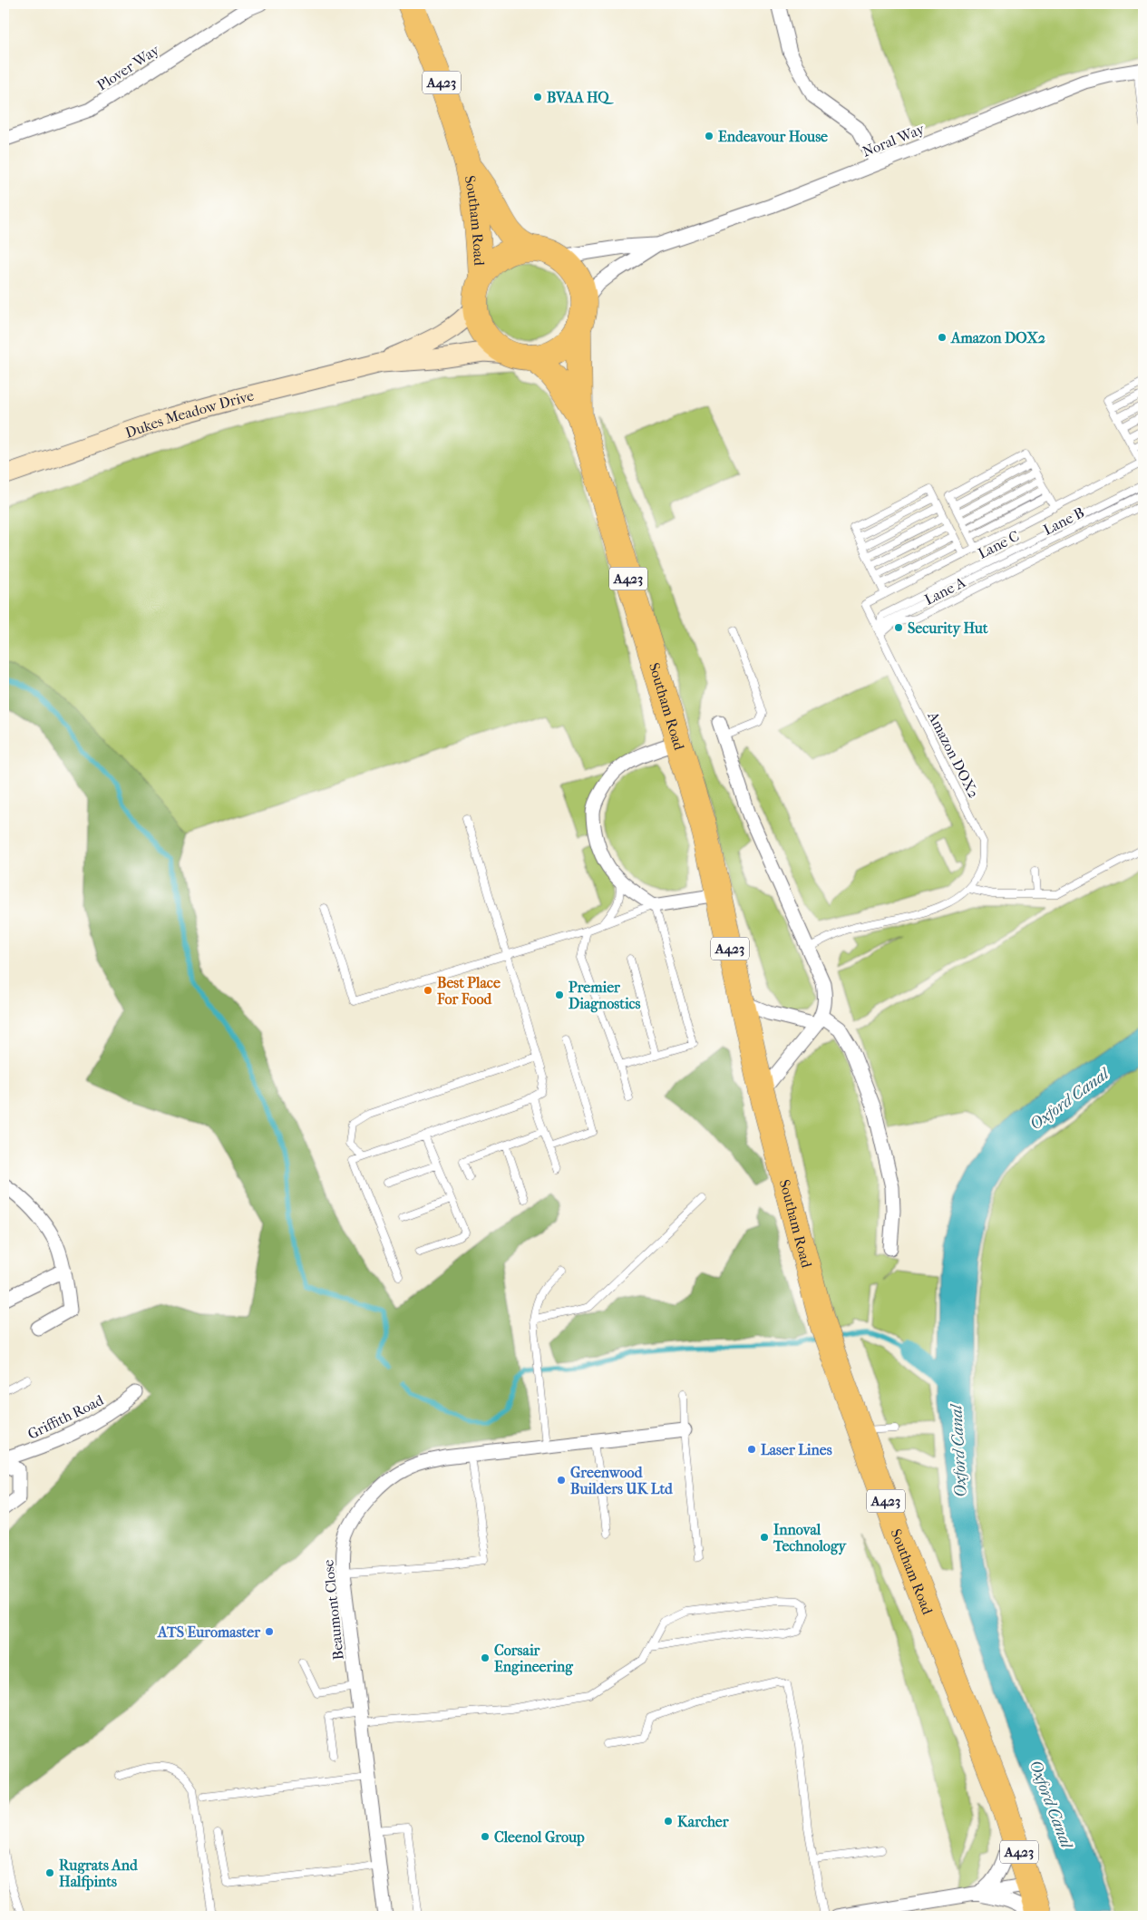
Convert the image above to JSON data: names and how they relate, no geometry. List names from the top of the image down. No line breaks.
{"streets":{"highway":["A423","Southam Road"],"street":["Plover Way","Noral Way","Dukes Meadow Drive","Griffith Road","Beaumont Close"],"lane":["Lane B","Lane C","Lane A","Amazon DOX2"]},"crossings":[["Noral Way","Southam Road"],["Noral Way","Dukes Meadow Drive"],["Southam Road","Dukes Meadow Drive"],["Lane B","Lane C"],["Lane B","Lane A"],["Lane B","Amazon DOX2"],["Lane C","Lane A"],["Lane C","Amazon DOX2"],["Lane A","Amazon DOX2"]],"water":["Oxford Canal"],"places":["BVAA HQ","Endeavour House","Amazon DOX2","Security Hut","Best Place For Food","Premier Diagnostics","Laser Lines","Greenwood Builders UK Ltd","Innoval Technology","ATS Euromaster","Corsair Engineering","Karcher","Cleenol Group","Rugrats And Halfpints"]}
